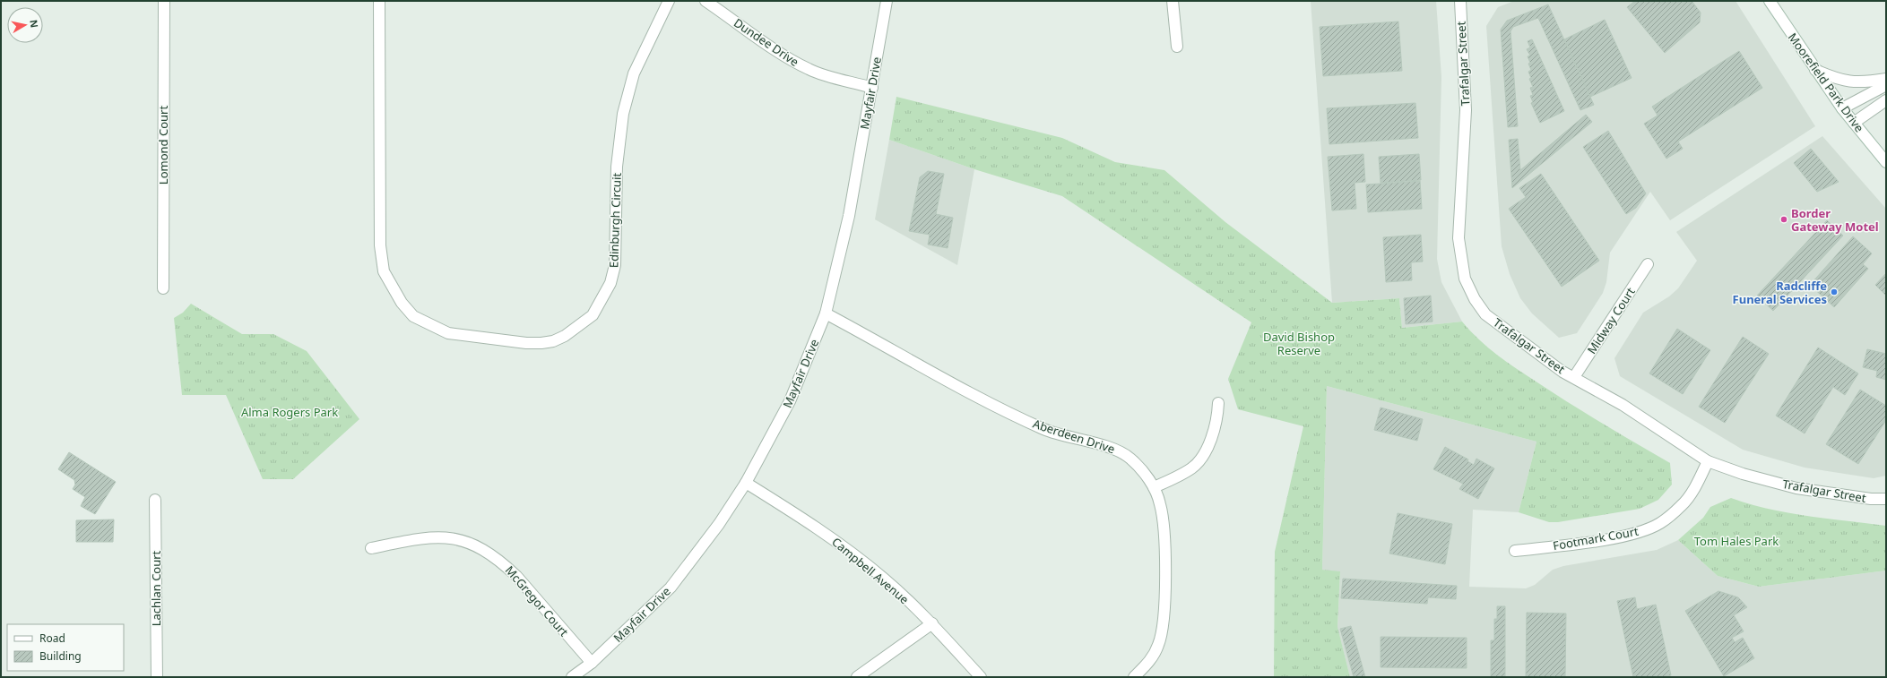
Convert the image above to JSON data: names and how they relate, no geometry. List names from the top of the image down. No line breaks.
{"streets":{"street":["Dundee Drive","Trafalgar Street","Moorefield Park Drive","Mayfair Drive","Lomond Court","Edinburgh Circuit","Midway Court","Aberdeen Drive","Footmark Court","Campbell Avenue","Lachlan Court","McGregor Court"]},"crossings":[["Dundee Drive","Mayfair Drive"],["Trafalgar Street","Midway Court"],["Trafalgar Street","Footmark Court"],["Mayfair Drive","Aberdeen Drive"],["Mayfair Drive","Campbell Avenue"],["Mayfair Drive","McGregor Court"]],"parks":["David Bishop Reserve","Alma Rogers Park","Tom Hales Park"],"places":["Border Gateway Motel","Radcliffe Funeral Services"],"legend":["Road","Building"],"north":"right"}
